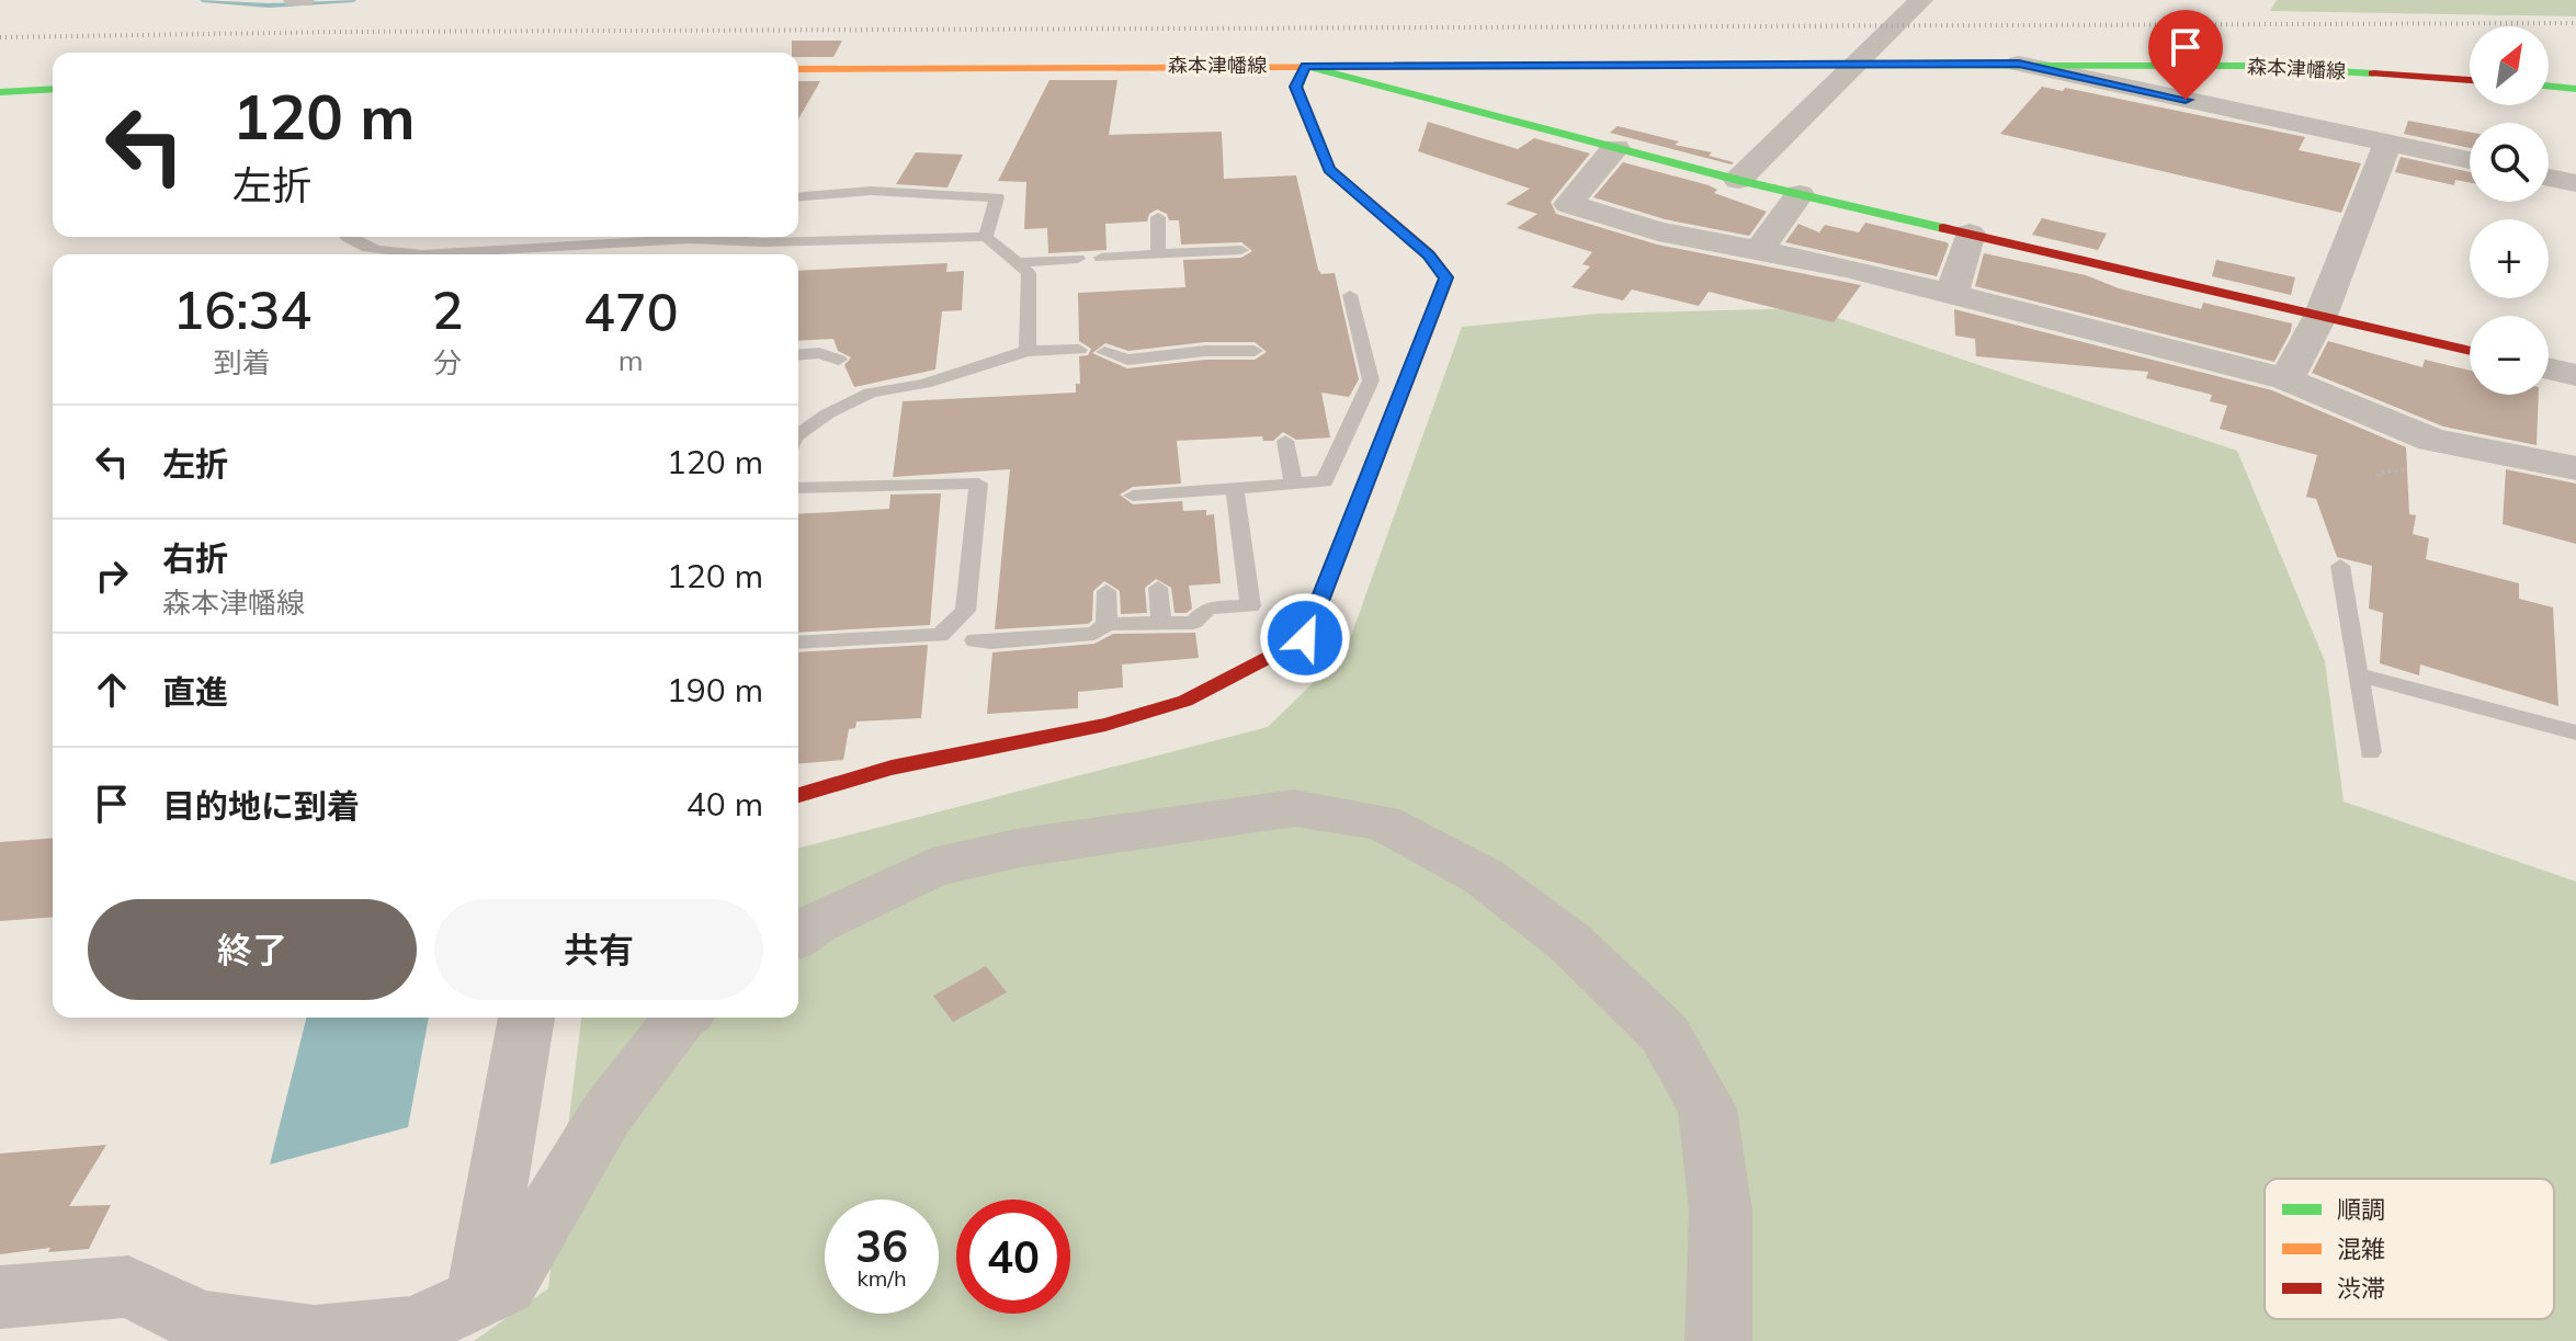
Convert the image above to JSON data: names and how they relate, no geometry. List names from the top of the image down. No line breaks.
{"streets":{"street":["森本津幡線"]},"legend":["順調","混雑","渋滞"],"north":"top right","page":{"map_buttons":["+","−"],"turn":["120 m","左折"],"eta":["16:34","到着","2","分","470","m"],"list":[{"name":"左折","value":"120 m"},{"name":"右折","note":"森本津幡線","value":"120 m"},{"name":"直進","value":"190 m"},{"name":"目的地に到着","value":"40 m"}],"buttons":["終了","共有"],"speed":"36 km/h","limit":"40"}}
